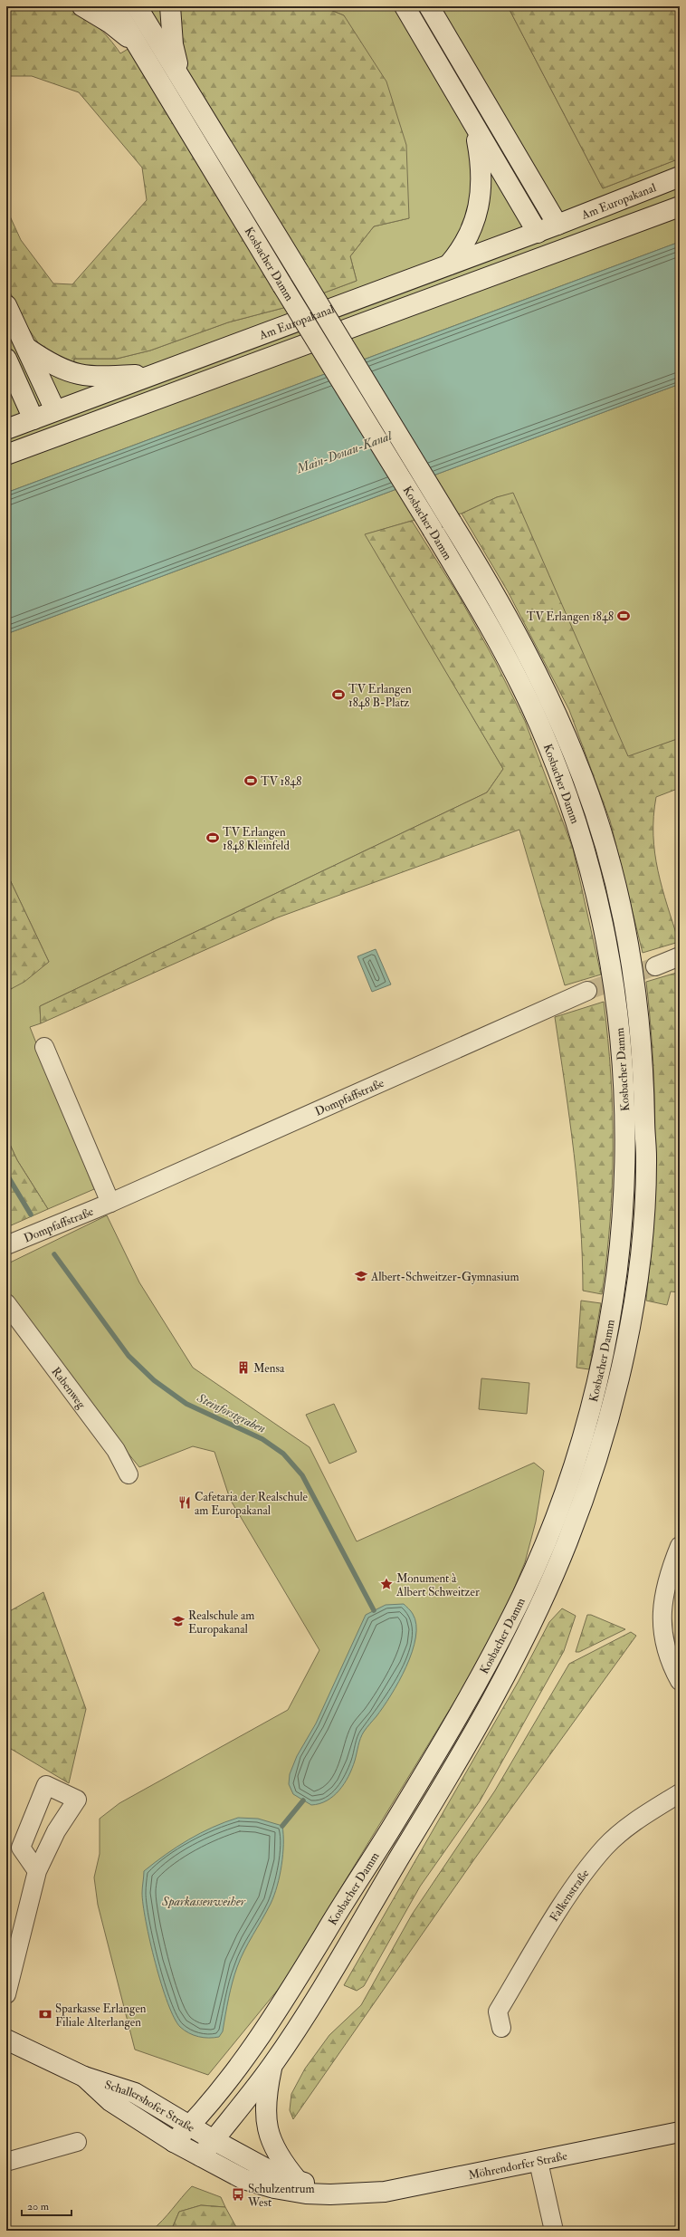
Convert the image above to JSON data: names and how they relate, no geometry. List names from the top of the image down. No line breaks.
{"streets":{"street":["Am Europakanal","Kosbacher Damm","Dompfaffstraße","Rabenweg","Falkenstraße","Schallershofer Straße","Möhrendorfer Straße"]},"crossings":[["Kosbacher Damm","Schallershofer Straße"],["Kosbacher Damm","Möhrendorfer Straße"],["Schallershofer Straße","Möhrendorfer Straße"]],"water":["Main-Donau-Kanal","Steinforstgraben","Sparkassenweiher"],"places":{"sports":["TV Erlangen 1848","TV Erlangen 1848 B-Platz","TV 1848","TV Erlangen 1848 Kleinfeld"],"school or university":["Albert-Schweitzer-Gymnasium","Realschule am Europakanal"],"building":["Mensa"],"restaurant":["Cafetaria der Realschule am Europakanal"],"place":["Monument à Albert Schweitzer"],"bank":["Sparkasse Erlangen Filiale Alterlangen"],"bus stop":["Schulzentrum West"]},"scale_bar":"20 m"}
